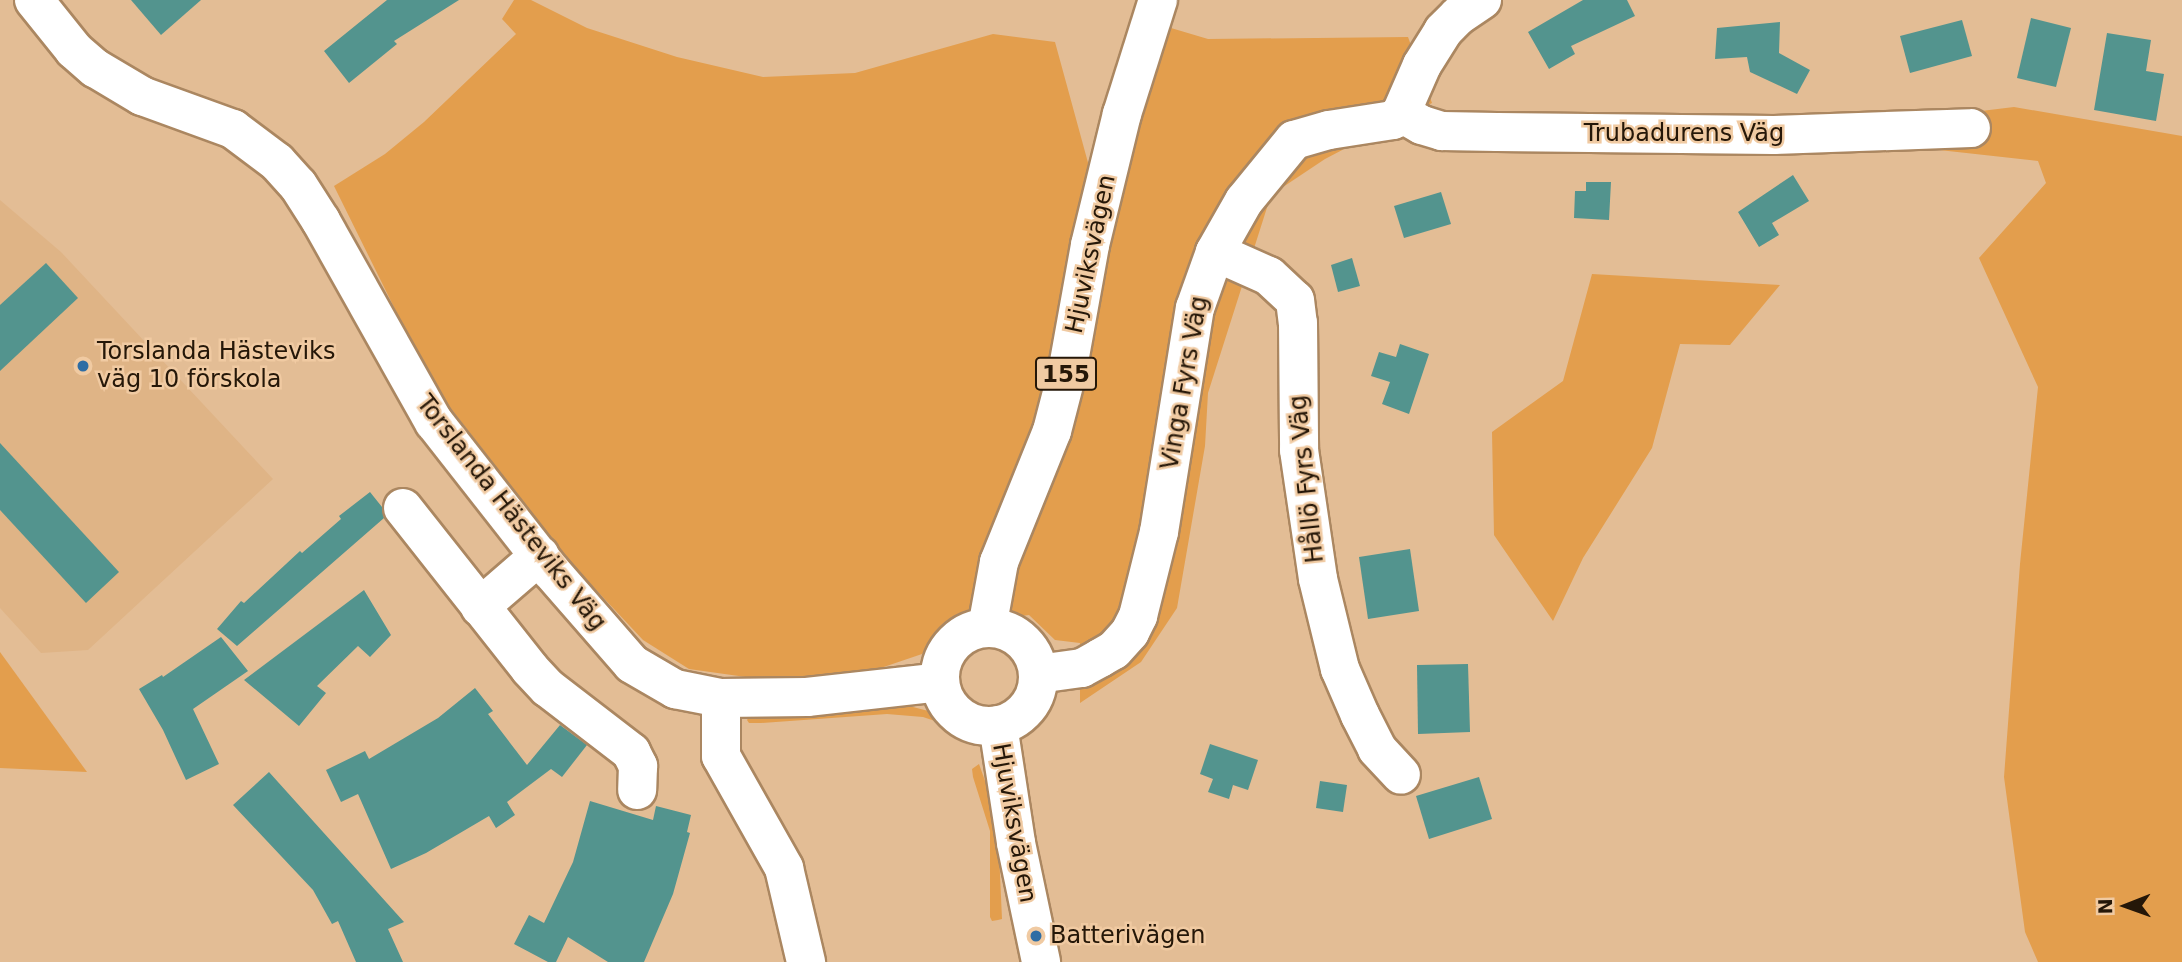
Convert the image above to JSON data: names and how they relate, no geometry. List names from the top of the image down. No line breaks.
{"streets":{"street":["Trubadurens Väg","Hjuviksvägen","155","Vinga Fyrs Väg","Hållö Fyrs Väg","Torslanda Hästeviks Väg"]},"crossings":[["Trubadurens Väg","Vinga Fyrs Väg"],["Hjuviksvägen","Vinga Fyrs Väg"],["Hjuviksvägen","Torslanda Hästeviks Väg"],["Vinga Fyrs Väg","Hållö Fyrs Väg"],["Vinga Fyrs Väg","Torslanda Hästeviks Väg"]],"places":["Torslanda Hästeviks väg 10 förskola","Batterivägen"],"north":"left"}
